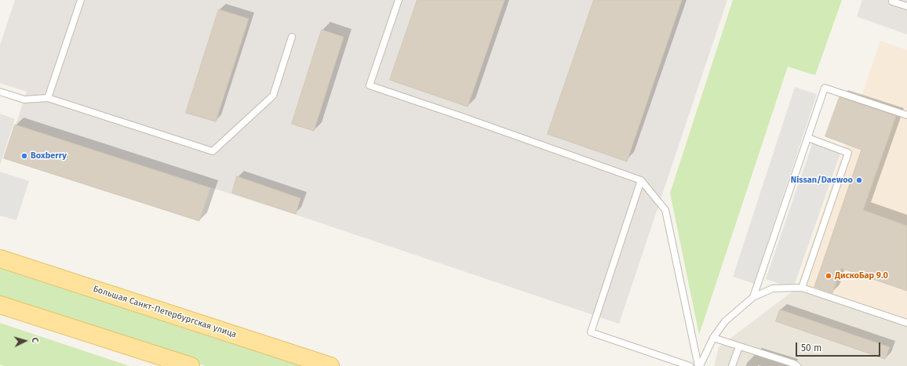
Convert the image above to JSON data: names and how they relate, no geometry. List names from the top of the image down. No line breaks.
{"streets":{"main road":["Большая Санкт-Петербургская улица"]},"places":["Boxberry","Nissan/Daewoo","ДискоБар 9.0"],"scale_bar":"50 m","north":"right"}
